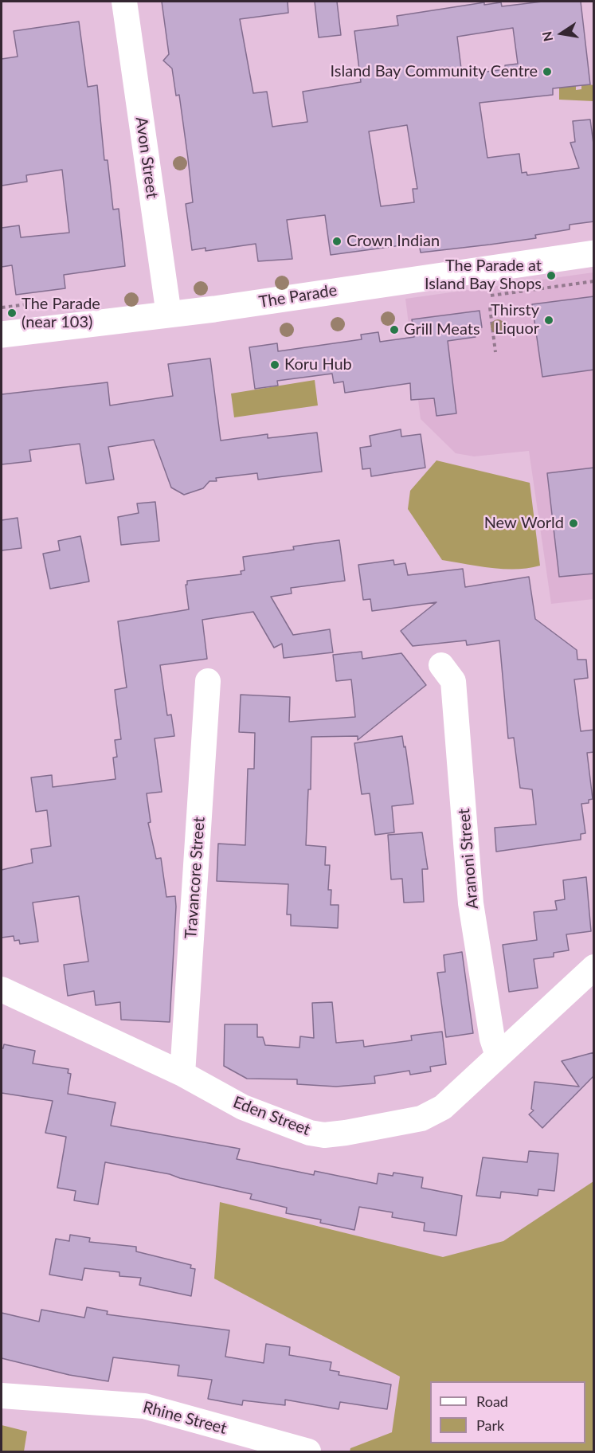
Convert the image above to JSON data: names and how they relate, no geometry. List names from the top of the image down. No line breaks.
{"streets":{"main road":["The Parade"],"street":["Avon Street","Aranoni Street","Travancore Street","Eden Street","Rhine Street"]},"crossings":[["Avon Street","The Parade"],["Aranoni Street","Eden Street"],["Travancore Street","Eden Street"]],"places":["Island Bay Community Centre","Crown Indian","The Parade at Island Bay Shops","The Parade (near 103)","Thirsty Liquor","Grill Meats","Koru Hub","New World"],"legend":["Road","Park"],"north":"left"}
